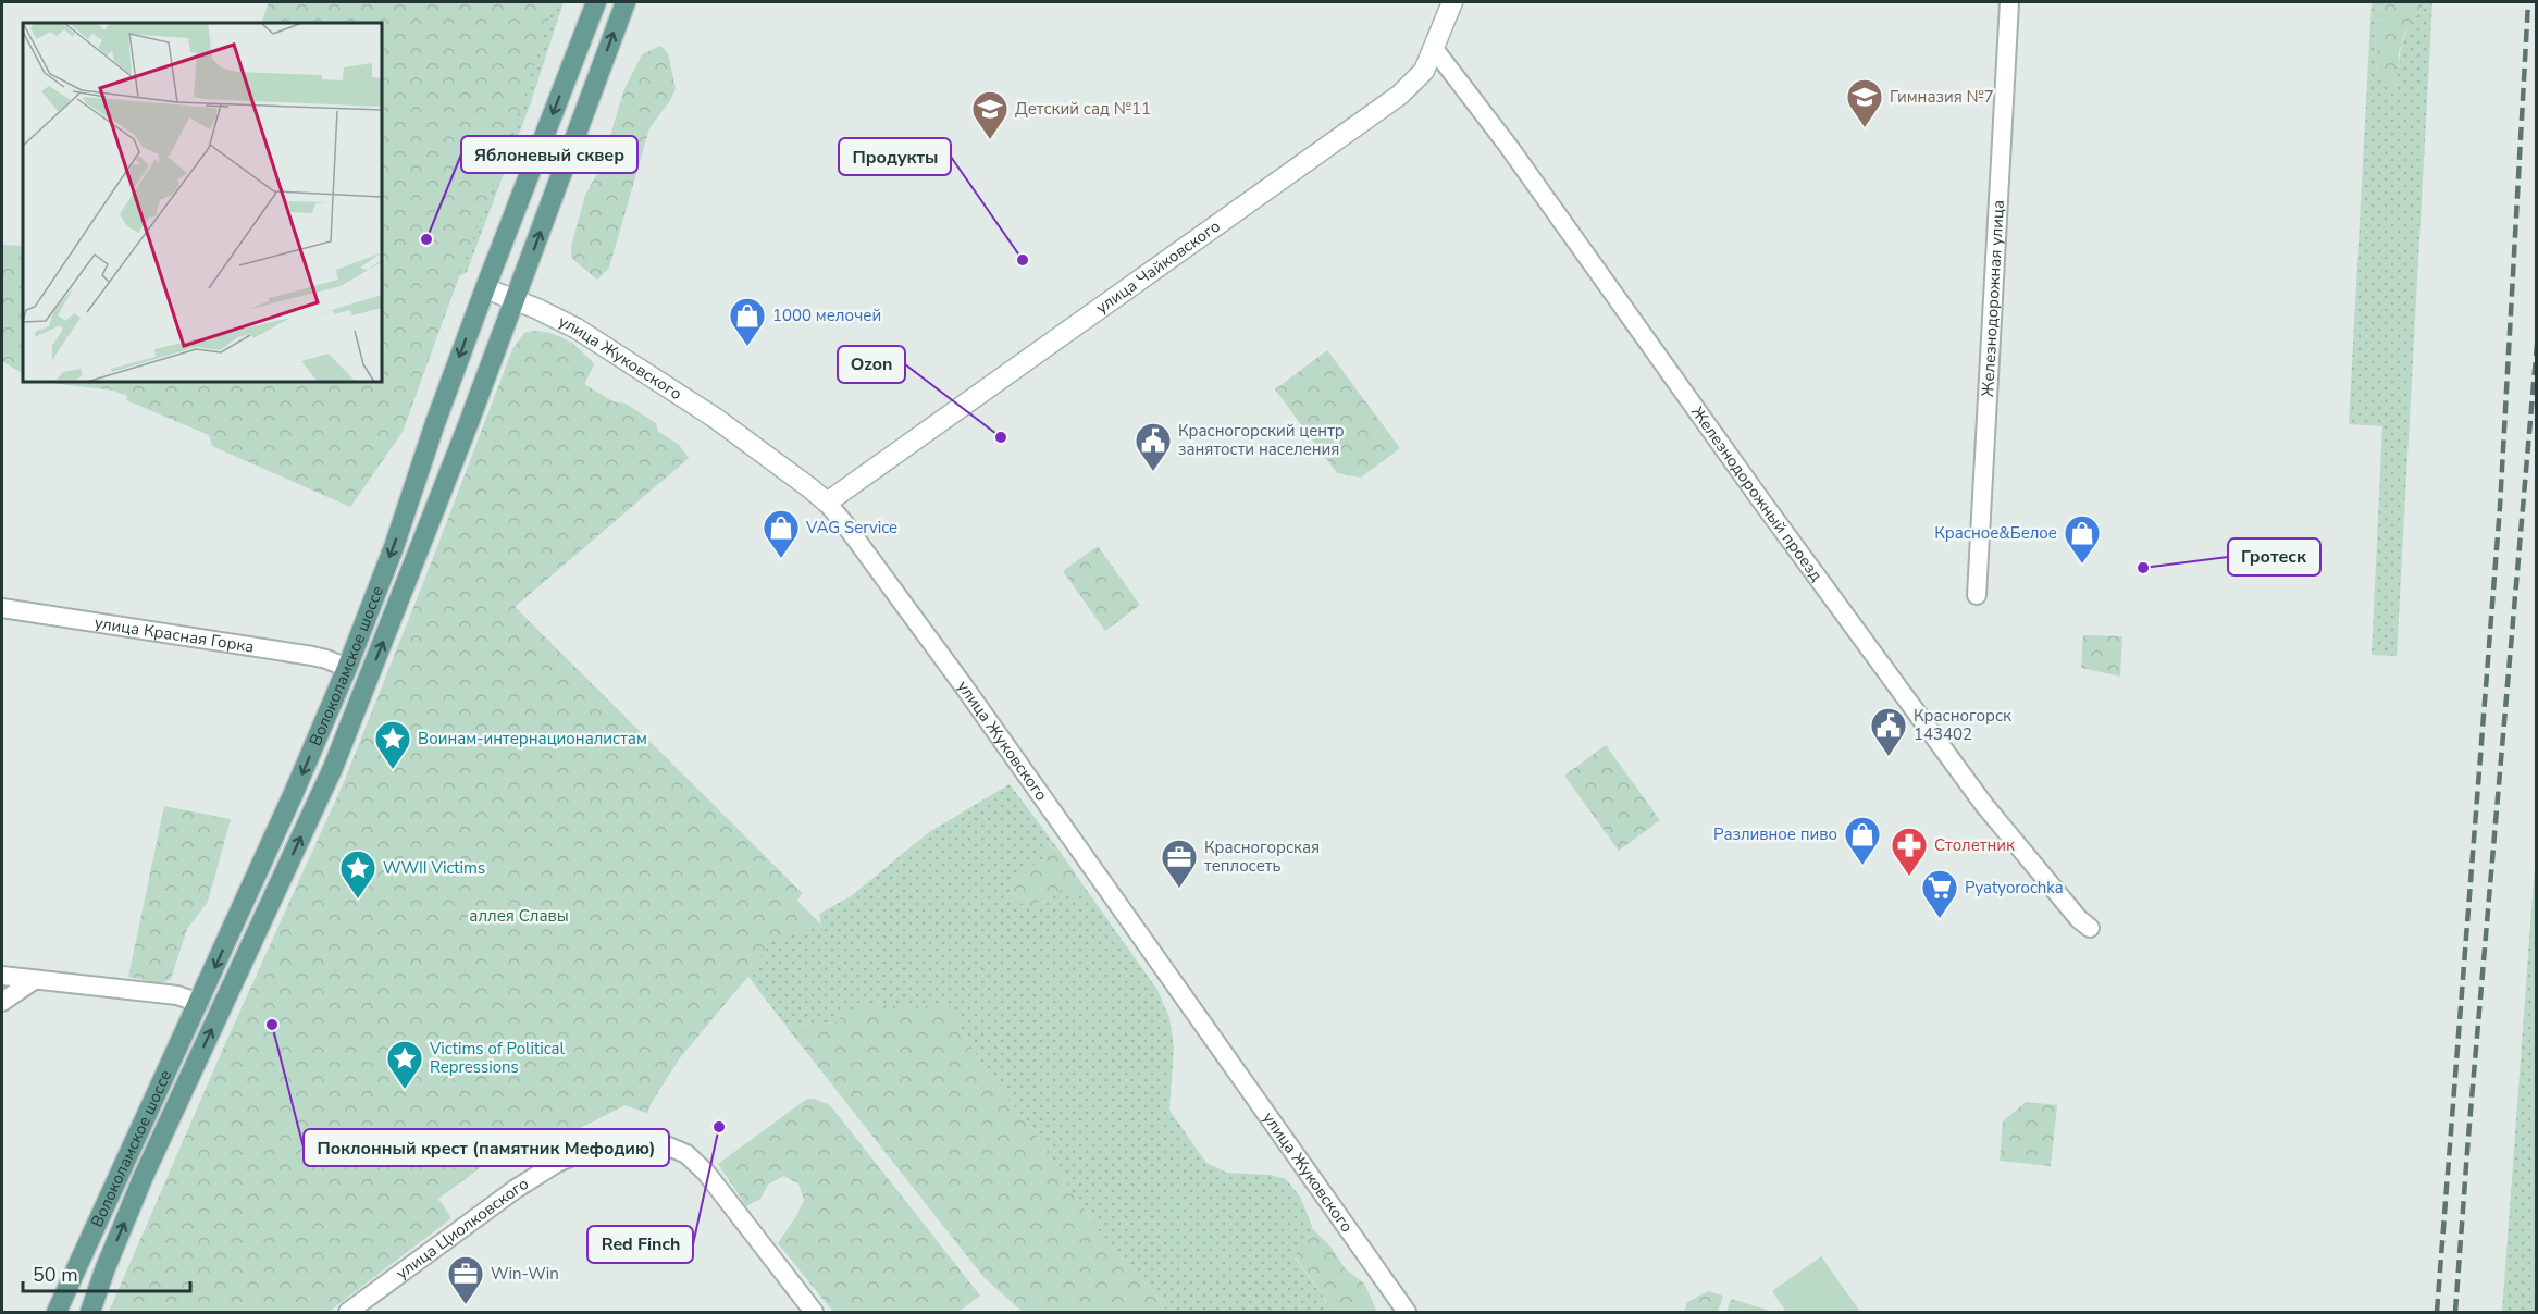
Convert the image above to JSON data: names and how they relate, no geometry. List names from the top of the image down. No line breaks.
{"streets":{"main road":["Волоколамское шоссе"],"street":["улица Чайковского","Железнодорожная улица","улица Жуковского","Железнодорожный проезд","улица Красная Горка","улица Циолковского"]},"crossings":[["улица Чайковского","улица Жуковского"],["улица Чайковского","Железнодорожный проезд"],["улица Жуковского","Волоколамское шоссе"],["улица Красная Горка","Волоколамское шоссе"]],"parks":["аллея Славы"],"places":{"school or university":["Гимназия №7","Детский сад №11"],"other":["Яблоневый сквер","Продукты","Ozon","Гротеск","Поклонный крест (памятник Мефодию)","Red Finch"],"shop":["1000 мелочей","VAG Service","Красное&Белое","Разливное пиво"],"public building":["Красногорский центр занятости населения","Красногорск 143402"],"place":["Воинам-интернационалистам","WWII Victims","Victims of Political Repressions"],"pharmacy":["Столетник"],"office":["Красногорская теплосеть","Win-Win"],"supermarket":["Pyatyorochka"]},"scale_bar":"50 m"}
